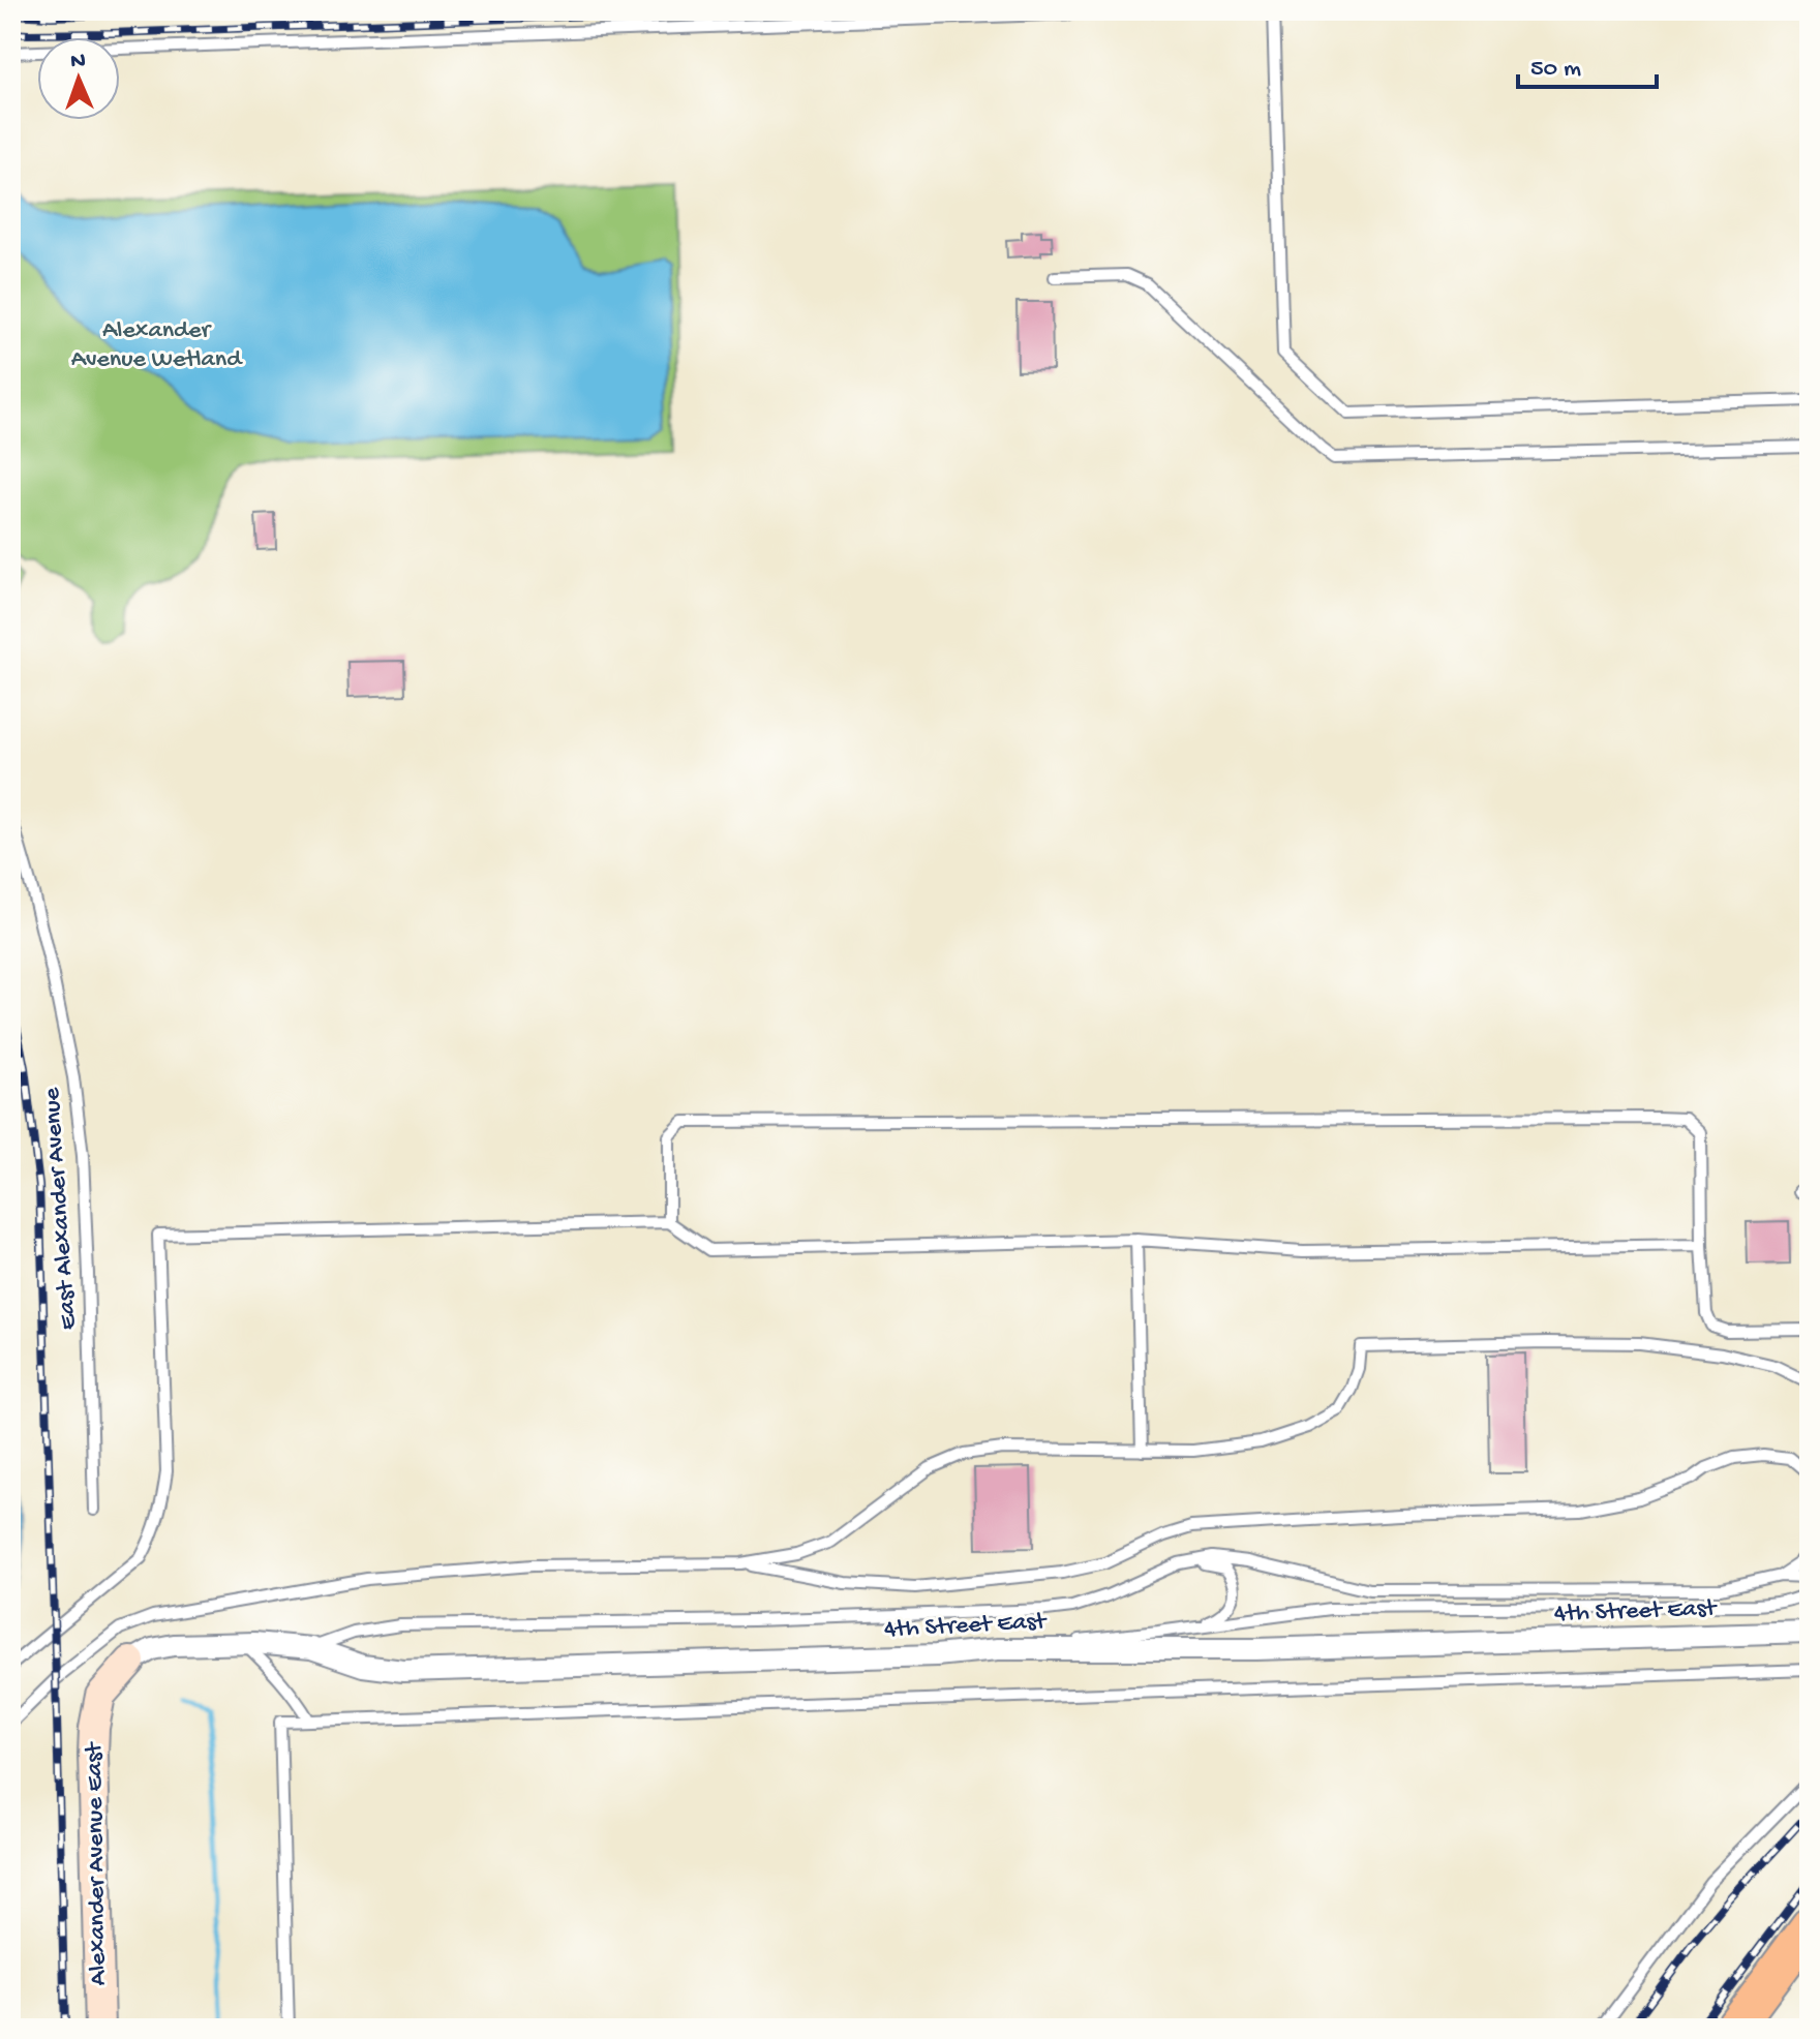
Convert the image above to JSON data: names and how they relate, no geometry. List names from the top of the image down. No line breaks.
{"streets":{"street":["4th Street East","Alexander Avenue East"],"lane":["East Alexander Avenue"]},"crossings":[["4th Street East","Alexander Avenue East"]],"parks":["Alexander Avenue Wetland"],"scale_bar":"50 m","north":"top"}
